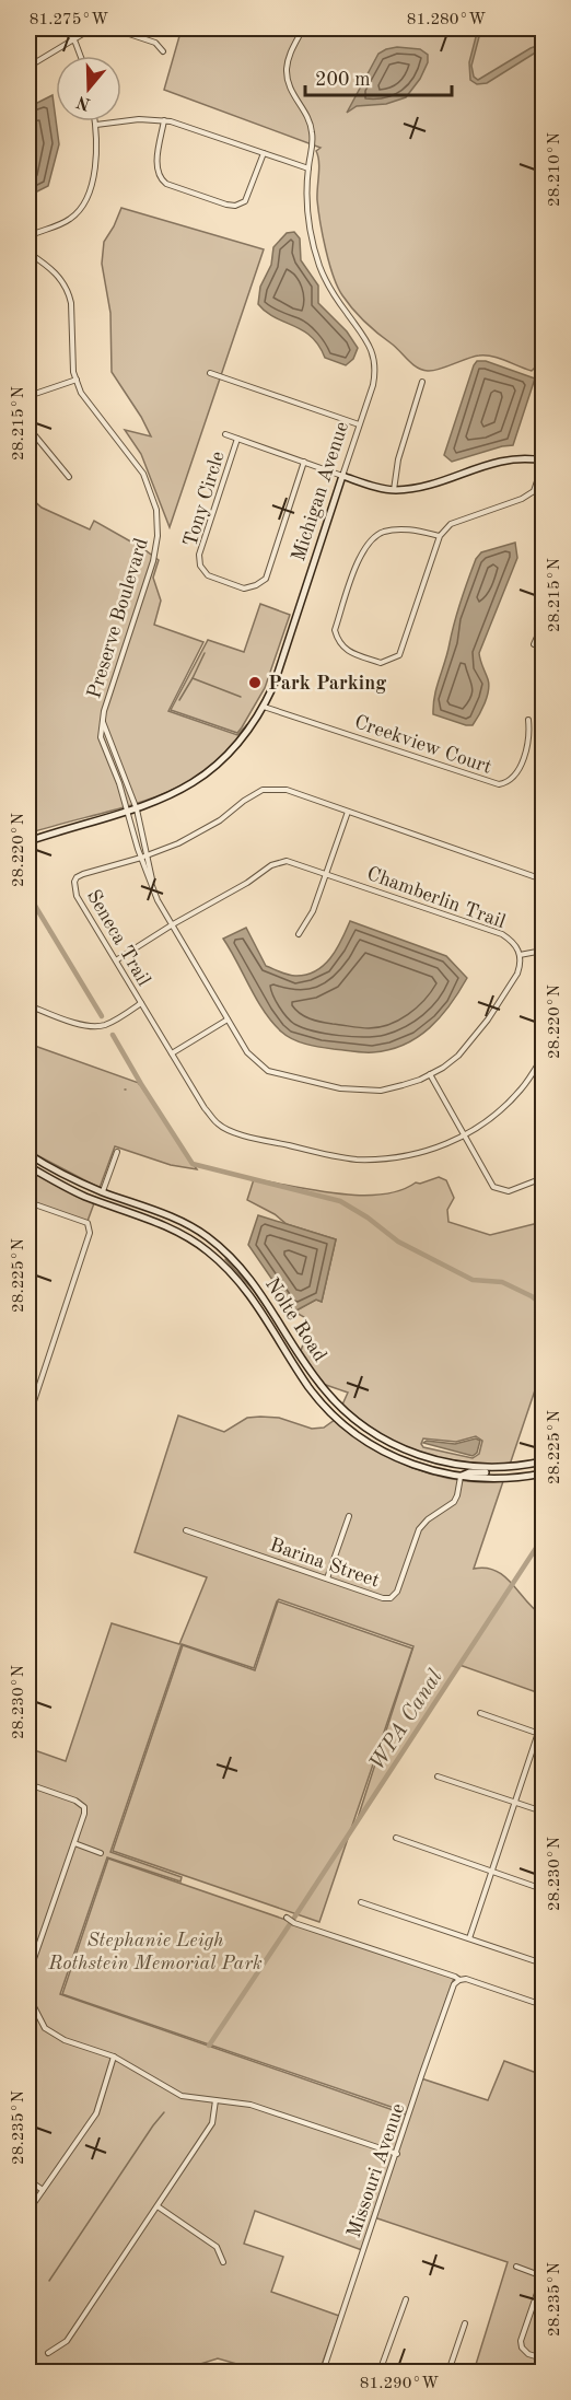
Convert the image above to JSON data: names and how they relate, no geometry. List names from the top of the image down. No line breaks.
{"streets":{"street":["Michigan Avenue","Tony Circle","Preserve Boulevard","Creekview Court","Chamberlin Trail","Seneca Trail","Nolte Road","Barina Street","Missouri Avenue"]},"crossings":[["Michigan Avenue","Preserve Boulevard"],["Michigan Avenue","Creekview Court"],["Preserve Boulevard","Seneca Trail"],["Nolte Road","Barina Street"]],"water":["WPA Canal"],"parks":["Stephanie Leigh Rothstein Memorial Park"],"places":["Park Parking"],"scale_bar":"200 m","north":"bottom","coordinates":["81.275°W","81.280°W","28.210°N","28.215°N","28.220°N","28.225°N","28.230°N","28.235°N","81.290°W"]}
